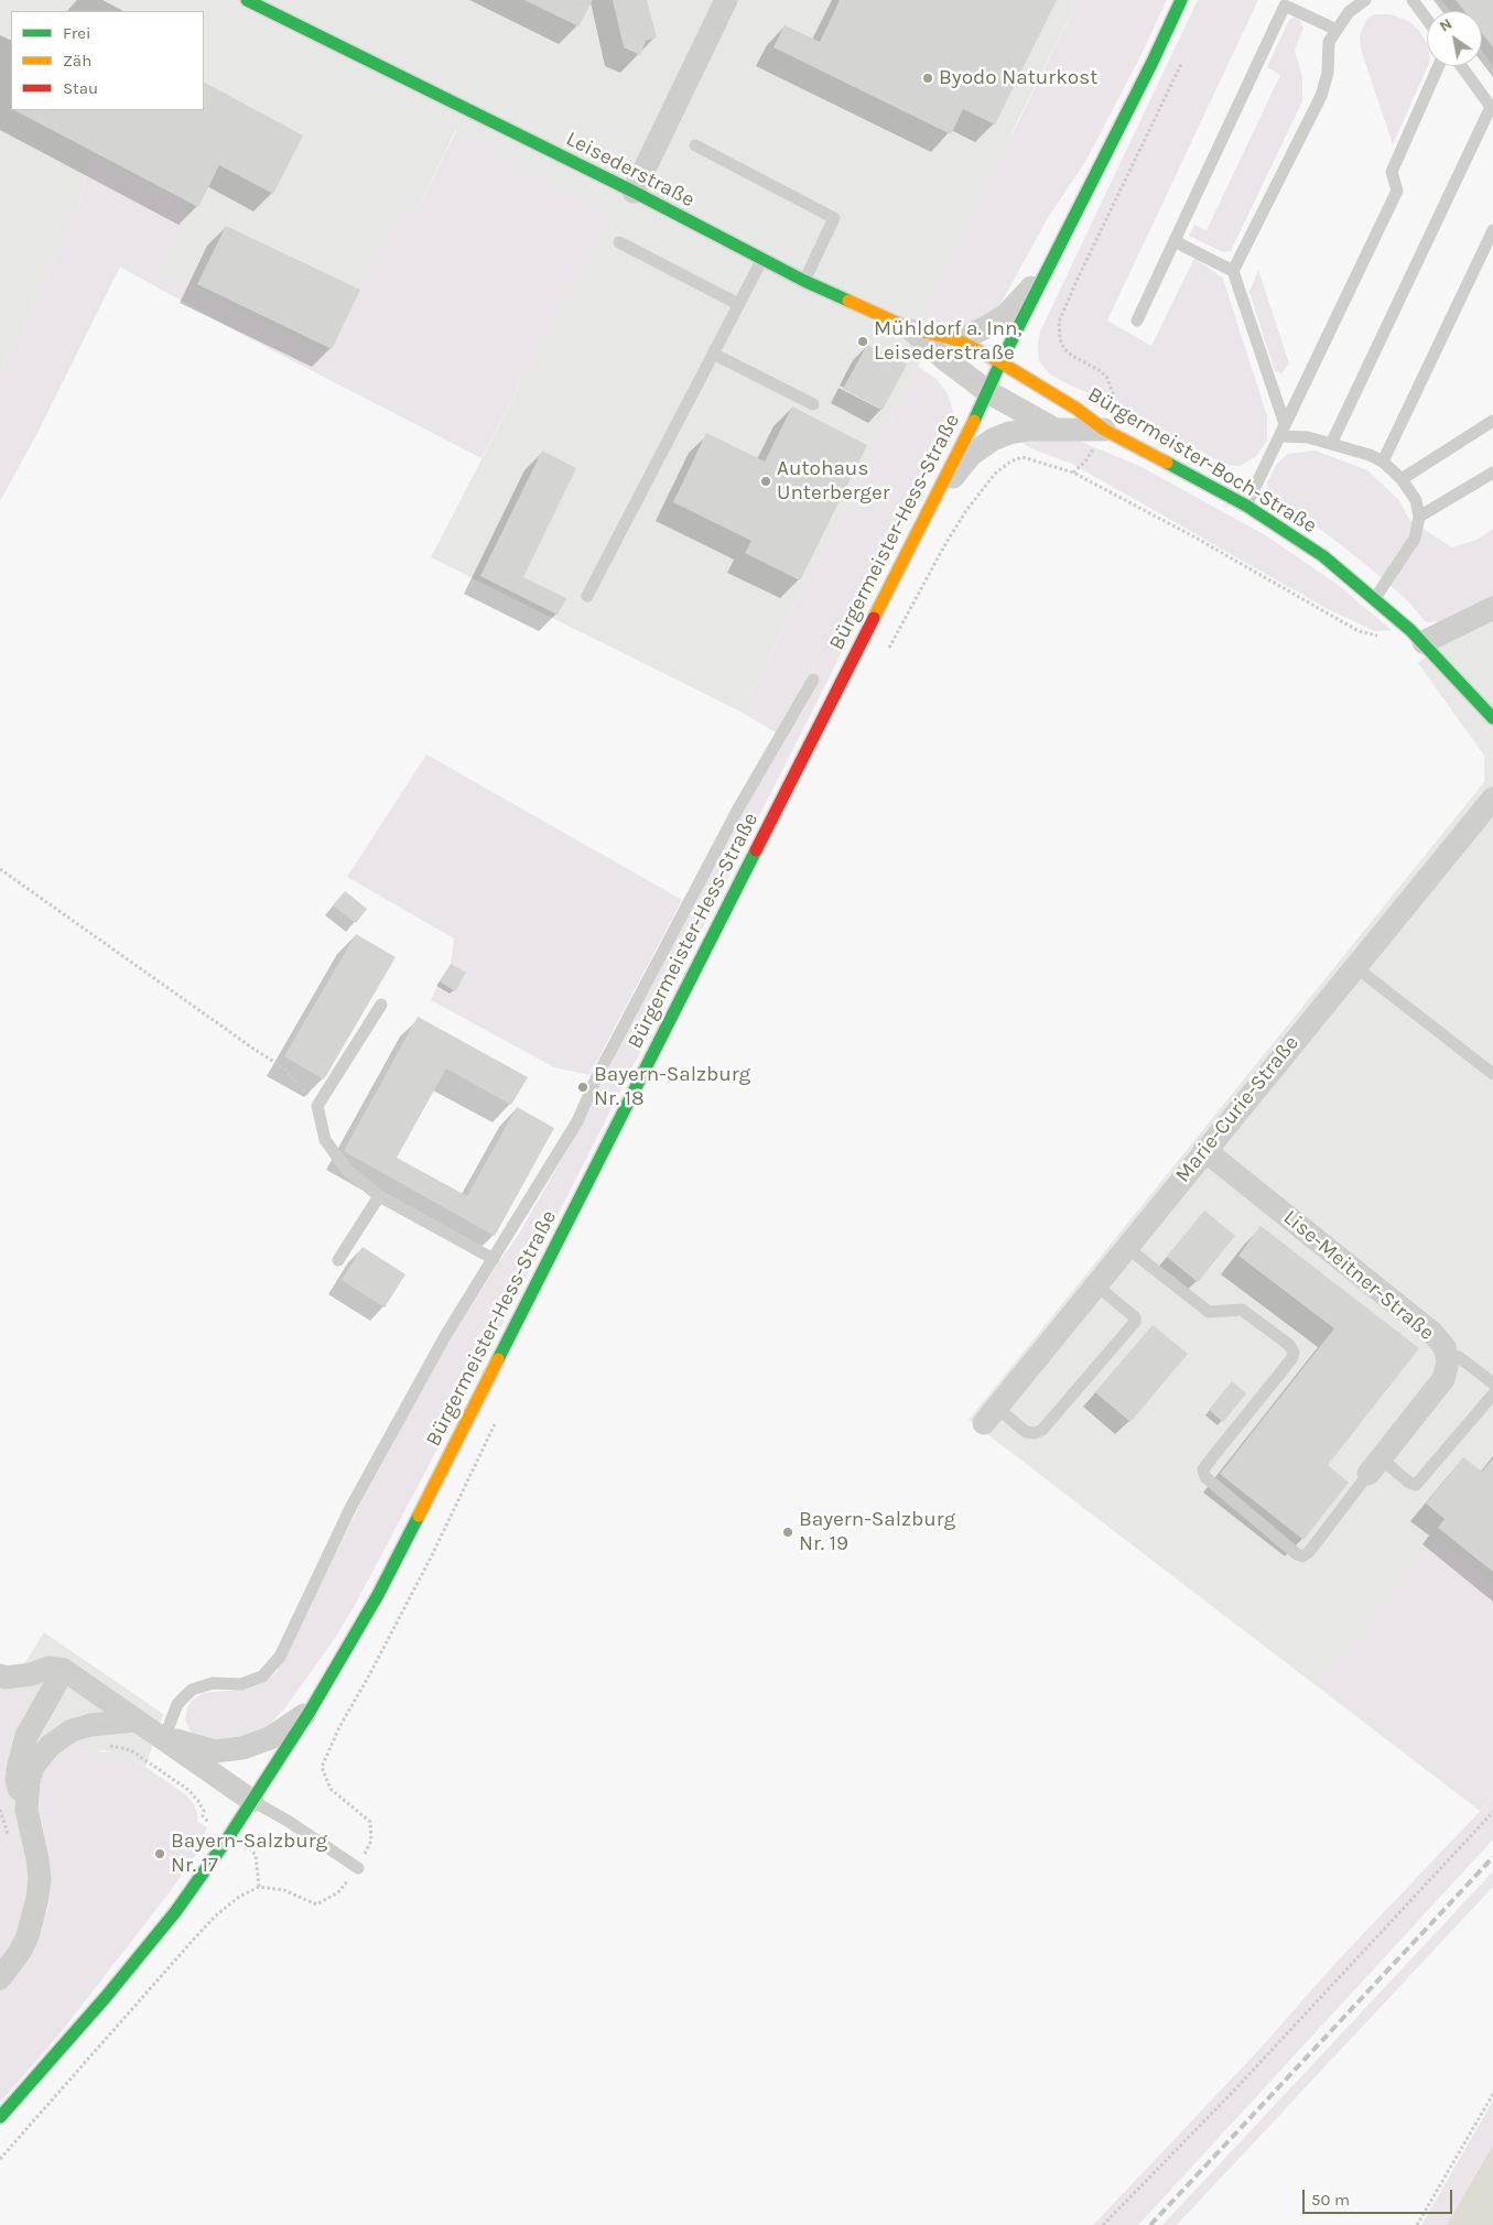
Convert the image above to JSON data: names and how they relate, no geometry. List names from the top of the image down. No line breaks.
{"streets":{"main road":["Leisederstraße","Bürgermeister-Boch-Straße","Bürgermeister-Hess-Straße"],"street":["Marie-Curie-Straße","Lise-Meitner-Straße"]},"crossings":[["Leisederstraße","Bürgermeister-Boch-Straße"],["Leisederstraße","Bürgermeister-Hess-Straße"],["Bürgermeister-Boch-Straße","Bürgermeister-Hess-Straße"],["Marie-Curie-Straße","Lise-Meitner-Straße"]],"places":["Byodo Naturkost","Mühldorf a. Inn, Leisederstraße","Autohaus Unterberger","Bayern-Salzburg Nr. 18","Bayern-Salzburg Nr. 19","Bayern-Salzburg Nr. 17"],"legend":["Frei","Zäh","Stau"],"scale_bar":"50 m","north":"top left"}
